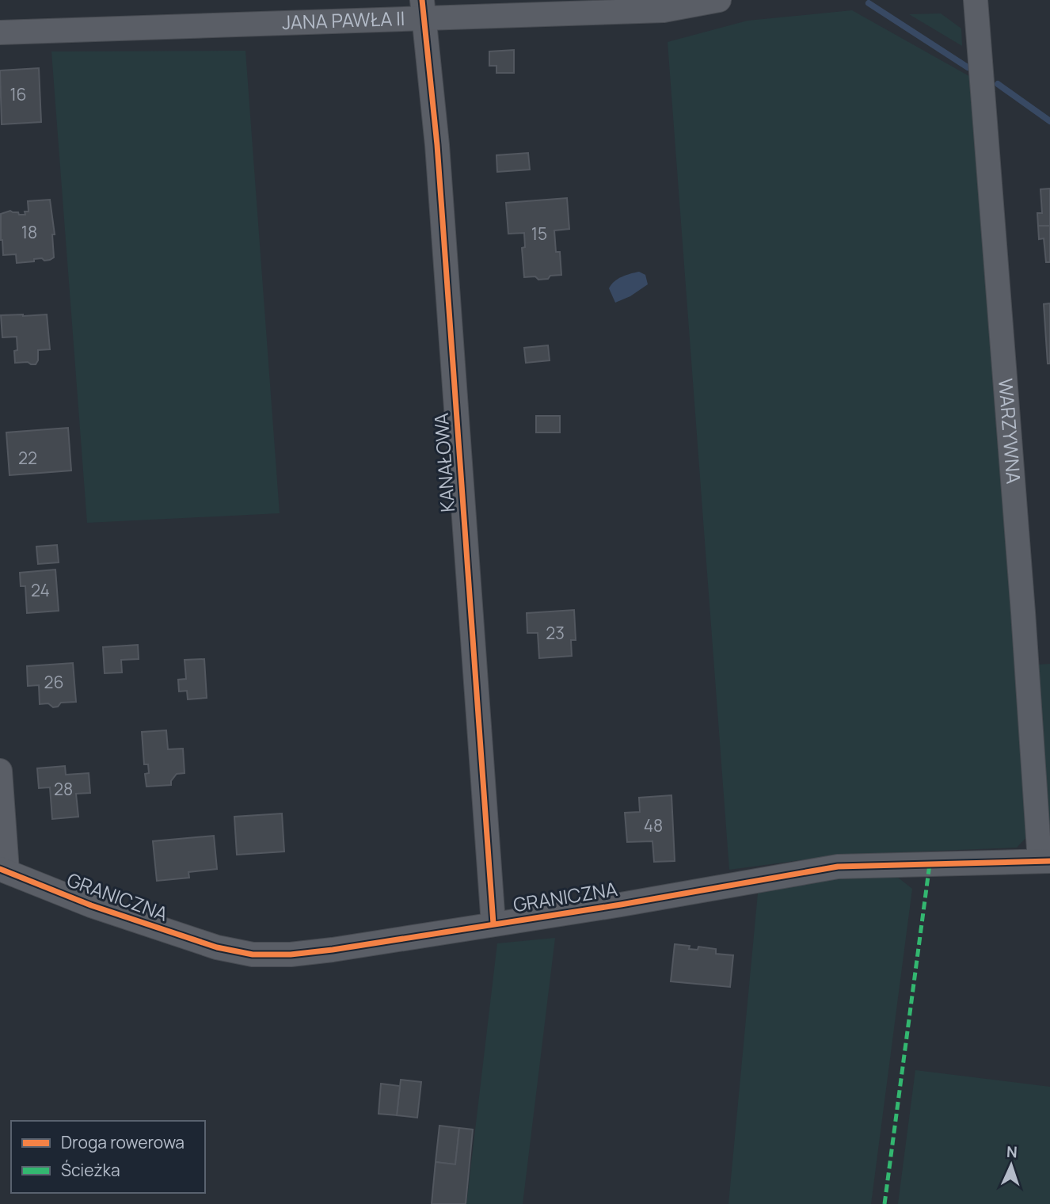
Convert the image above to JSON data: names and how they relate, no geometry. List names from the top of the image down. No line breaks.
{"streets":{"street":["JANA PAWŁA II","WARZYWNA","KANAŁOWA","GRANICZNA"]},"crossings":[["JANA PAWŁA II","KANAŁOWA"],["WARZYWNA","GRANICZNA"],["KANAŁOWA","GRANICZNA"]],"house_numbers":["16","18","15","22","24","23","26","28","48"],"legend":["Droga rowerowa","Ścieżka"],"north":"top"}
